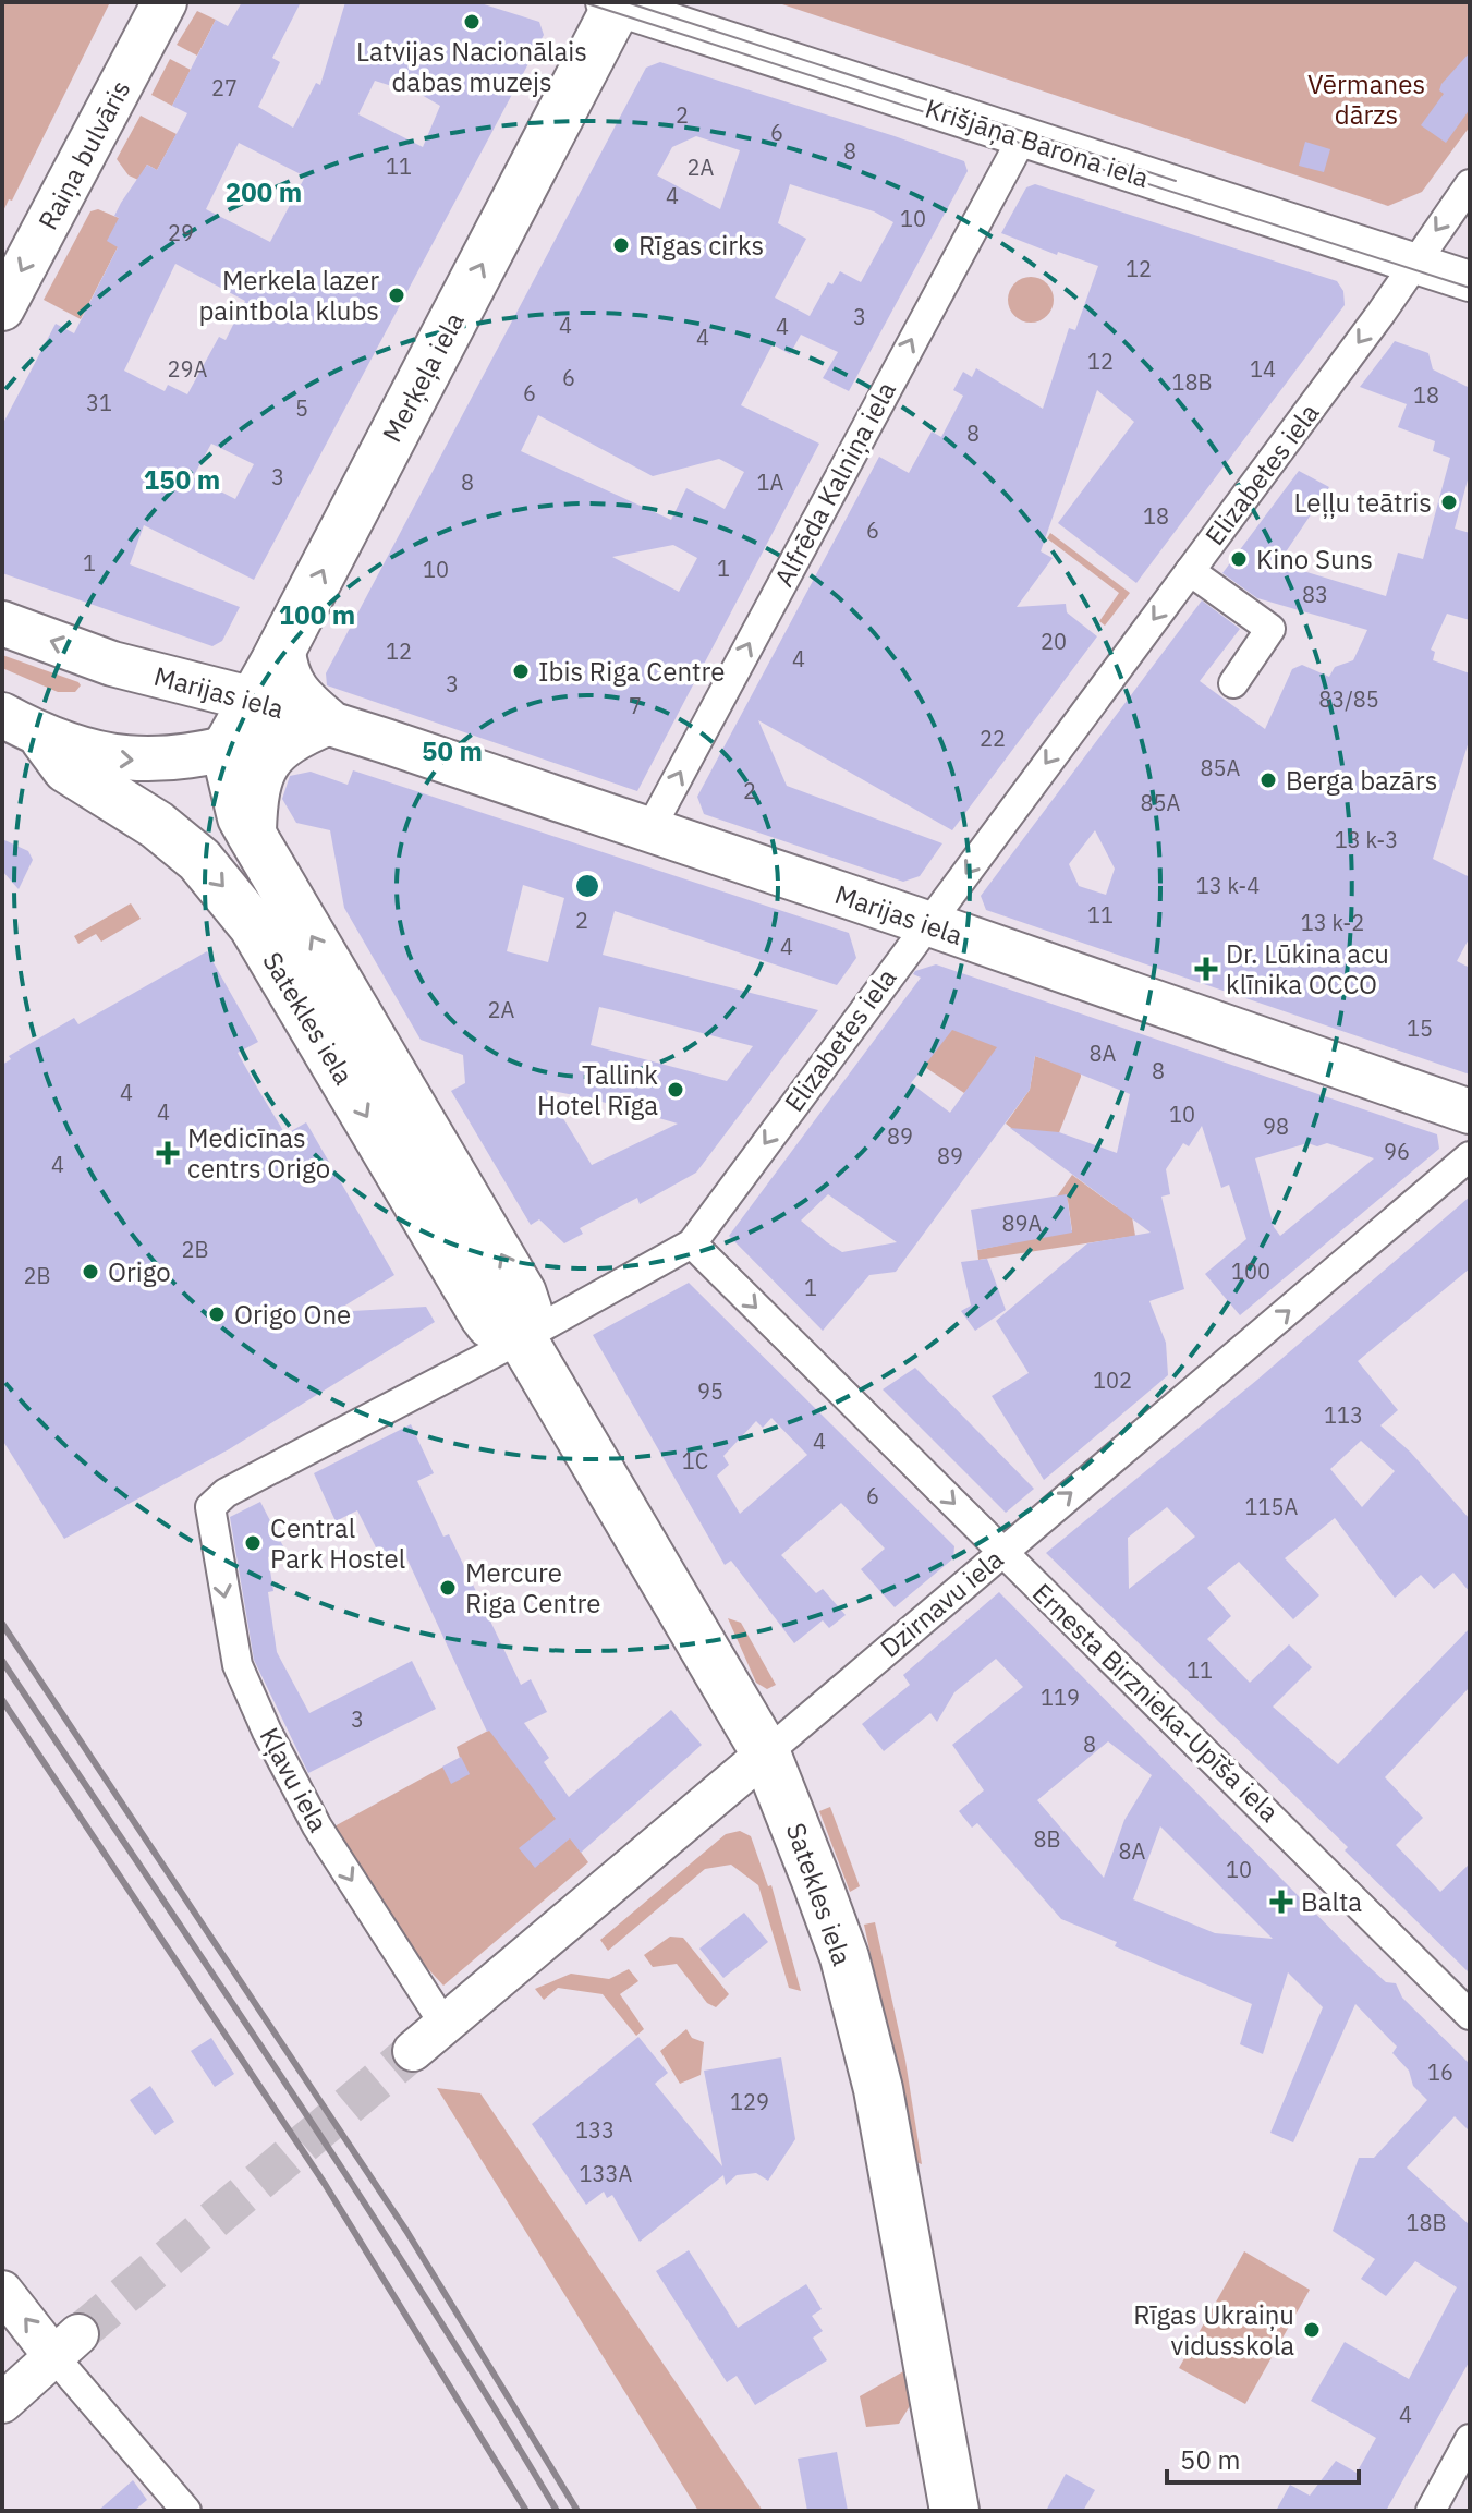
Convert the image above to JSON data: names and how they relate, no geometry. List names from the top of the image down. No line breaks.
{"streets":{"highway":["Merķeļa iela","Satekles iela"],"main road":["Raiņa bulvāris","Marijas iela"],"street":["Krišjāņa Barona iela","Elizabetes iela","Alfrēda Kalniņa iela","Dzirnavu iela","Ernesta Birznieka-Upīša iela","Kļavu iela"]},"crossings":[["Krišjāņa Barona iela","Merķeļa iela"],["Krišjāņa Barona iela","Elizabetes iela"],["Krišjāņa Barona iela","Alfrēda Kalniņa iela"],["Merķeļa iela","Marijas iela"],["Merķeļa iela","Satekles iela"],["Elizabetes iela","Marijas iela"],["Elizabetes iela","Satekles iela"],["Elizabetes iela","Ernesta Birznieka-Upīša iela"],["Elizabetes iela","Kļavu iela"],["Alfrēda Kalniņa iela","Marijas iela"],["Marijas iela","Satekles iela"],["Satekles iela","Dzirnavu iela"],["Dzirnavu iela","Ernesta Birznieka-Upīša iela"],["Dzirnavu iela","Kļavu iela"]],"one_way":["Raiņa bulvāris","Merķeļa iela","Elizabetes iela","Alfrēda Kalniņa iela","Dzirnavu iela","Ernesta Birznieka-Upīša iela","Kļavu iela"],"parks":["Vērmanes dārzs"],"places":{"other":["Latvijas Nacionālais dabas muzejs","Rīgas cirks","Merkela lazer paintbola klubs","Leļļu teātris","Kino Suns","Ibis Riga Centre","Berga bazārs","Tallink Hotel Rīga","Origo","Origo One","Central Park Hostel","Mercure Riga Centre","Rīgas Ukraiņu vidusskola"],"health":["Dr. Lūkina acu klīnika OCCO","Medicīnas centrs Origo","Balta"]},"house_numbers":["27","2","6","8","11","2A","4","10","29","12","3","4","4","4","12","29A","14","6","18B","6","18","31","5","8","3","8","1A","18","6","1","1","10","83","20","12","4","3","83/85","7","22","85A","2","85A","13 k-3","13 k-4","11","2","13 k-2","4","2A","15","8A","8","4","4","10","98","89","96","89","4","89A","2B","100","2B","1","102","95","113","4","1C","6","115A","11","119","3","8","8B","8A","10","16","129","133","133A","18B","4"],"scale_bar":"50 m","rings":["200 m","150 m","100 m","50 m"]}
